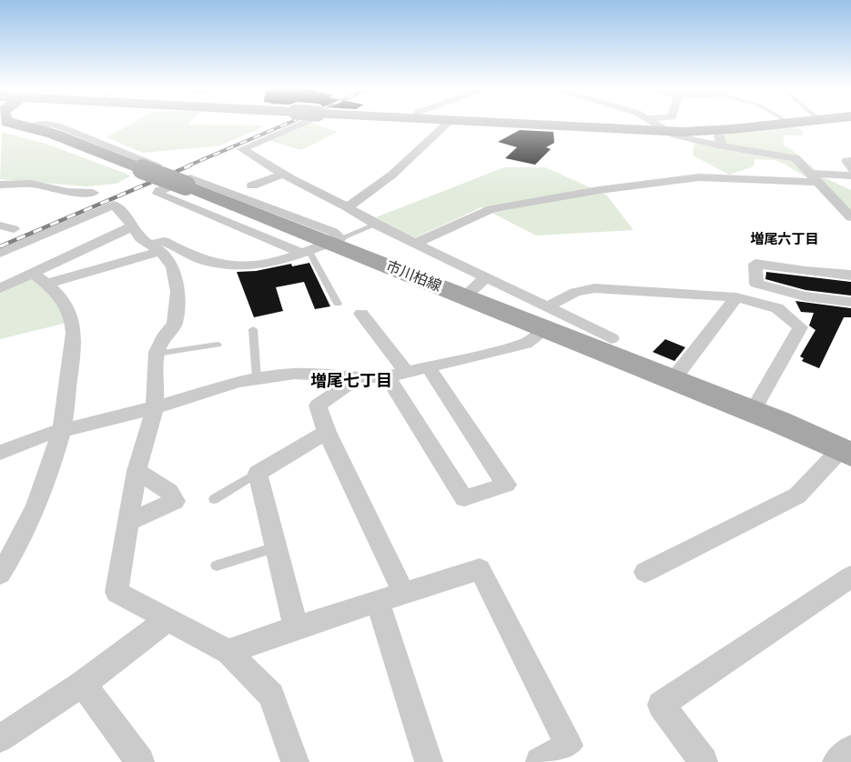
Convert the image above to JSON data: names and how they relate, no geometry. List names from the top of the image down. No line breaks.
{"streets":{"main road":["市川柏線"]},"districts":["増尾六丁目","増尾七丁目"]}
